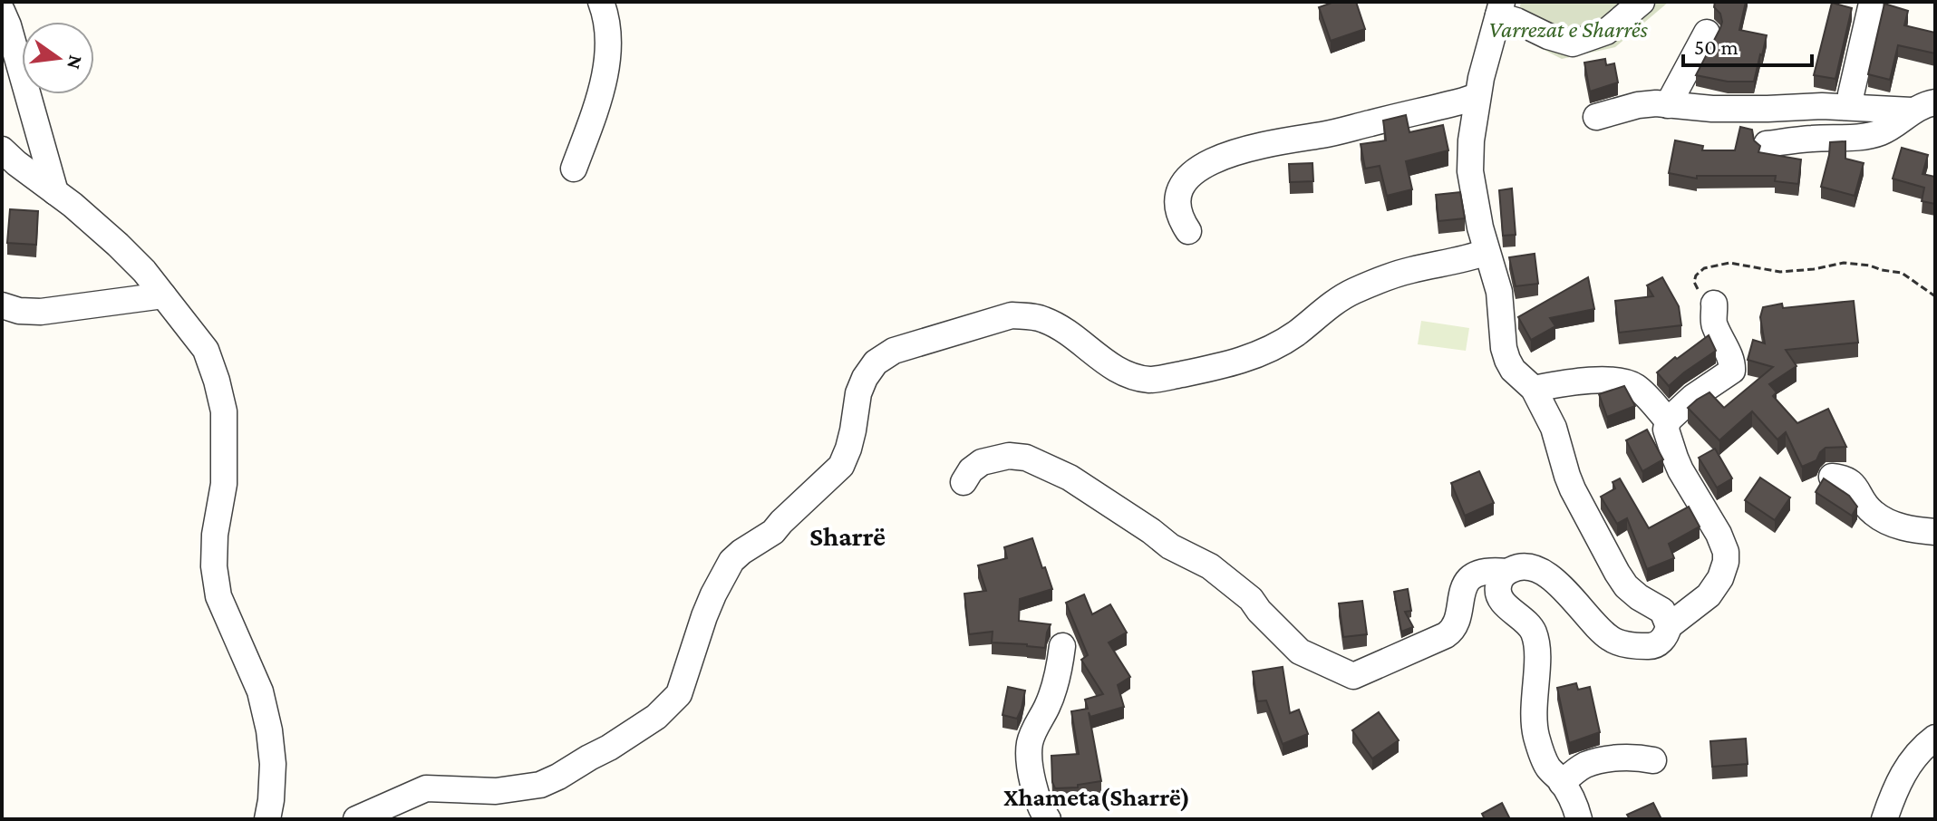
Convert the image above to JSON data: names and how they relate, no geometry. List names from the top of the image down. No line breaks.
{"districts":["Sharrë","Xhameta(Sharrë)"],"parks":["Varrezat e Sharrës"],"scale_bar":"50 m","north":"right"}
